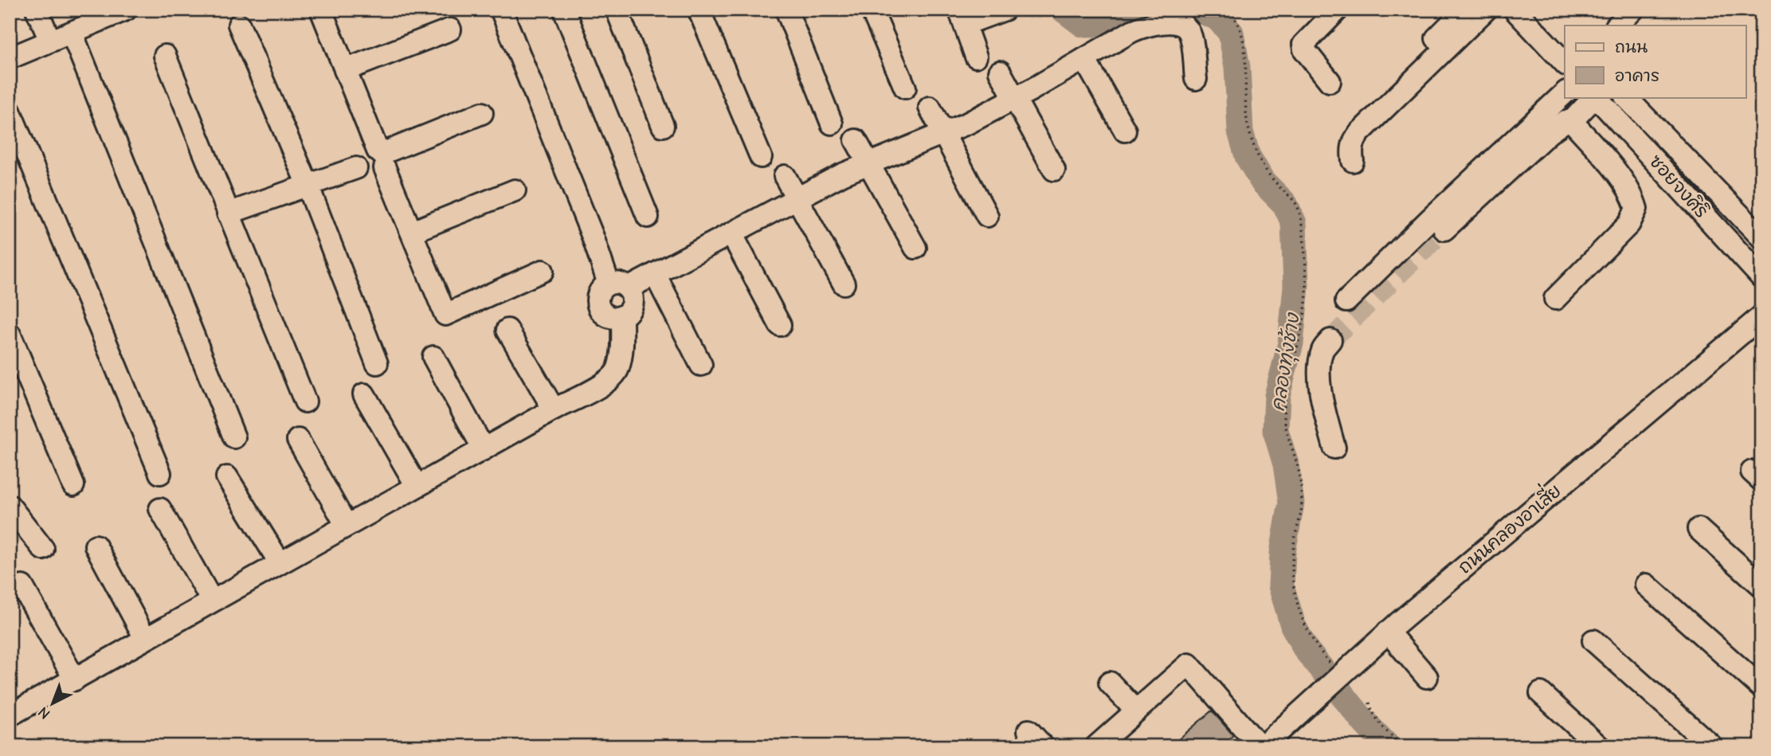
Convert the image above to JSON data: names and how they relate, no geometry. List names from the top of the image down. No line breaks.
{"streets":{"street":["ซอยจงศิริ","ถนนคลองอาเสี่ย"]},"water":["คลองทุ่งช้าง"],"legend":["ถนน","อาคาร"],"north":"bottom left"}
